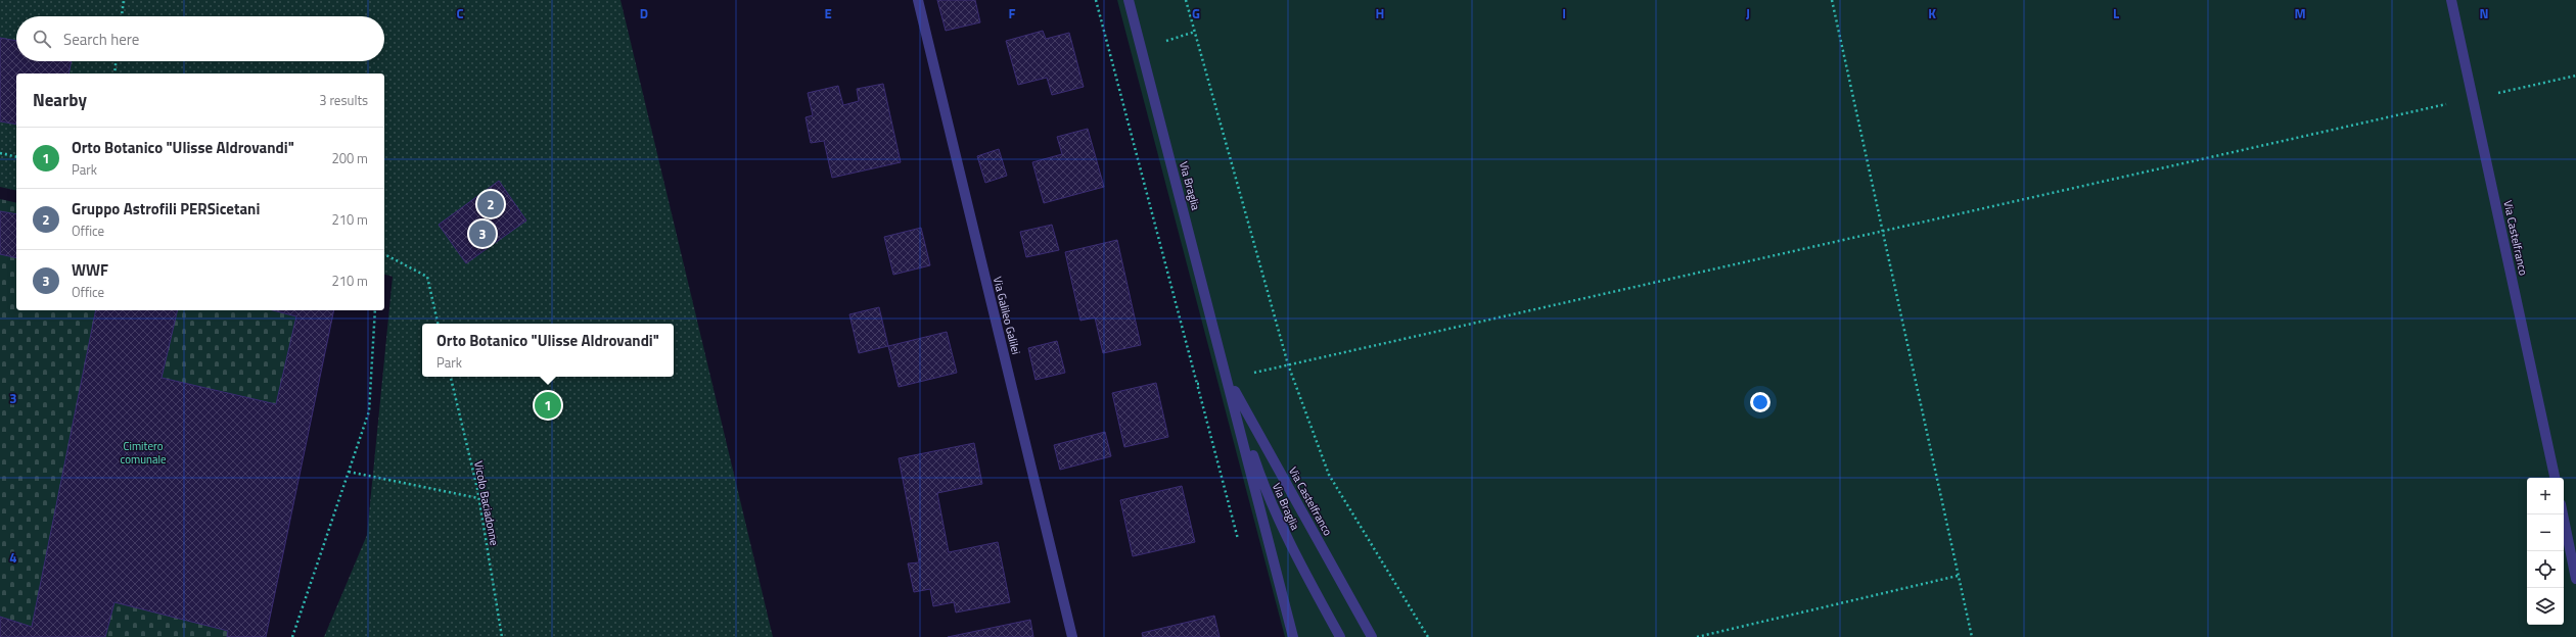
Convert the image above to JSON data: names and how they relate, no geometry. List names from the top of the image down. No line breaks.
{"streets":{"street":["Via Braglia","Via Castelfranco","Via Galileo Galilei"],"path":["Vicolo Baciadonne"]},"crossings":[["Via Braglia","Via Castelfranco"]],"parks":["Cimitero comunale"],"page":{"search":"Search here","heading":["Nearby","3 results"],"list":[{"mark":"1","name":"Orto Botanico \"Ulisse Aldrovandi\"","note":"Park","value":"200 m"},{"mark":"2","name":"Gruppo Astrofili PERSicetani","note":"Office","value":"210 m"},{"mark":"3","name":"WWF","note":"Office","value":"210 m"}],"pins":["2","3","1"],"popup":["Orto Botanico \"Ulisse Aldrovandi\"","Park"],"map_buttons":["+","−"]},"grid":{"columns":["C","D","E","F","G","H","I","J","K","L","M","N"],"rows":["3","4"]}}
